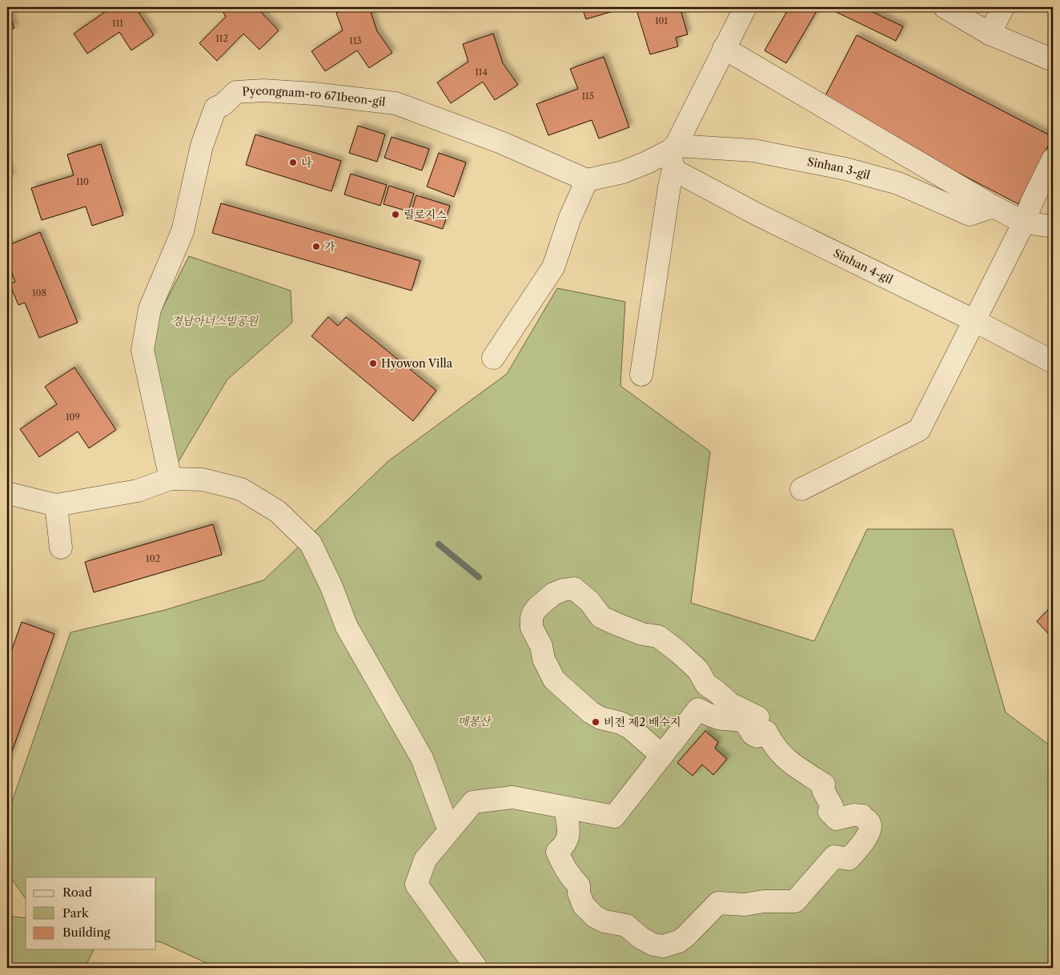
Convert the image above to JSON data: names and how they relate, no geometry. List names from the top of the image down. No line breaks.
{"streets":{"street":["Pyeongnam-ro 671beon-gil","Sinhan 3-gil","Sinhan 4-gil"]},"crossings":[["Sinhan 3-gil","Sinhan 4-gil"]],"parks":["경남아너스빌공원","매봉산"],"places":["나","릴로지스","가","Hyowon Villa","비전 제2 배수지"],"house_numbers":["101","111","112","113","114","115","110","108","109","102"],"legend":["Road","Park","Building"]}
